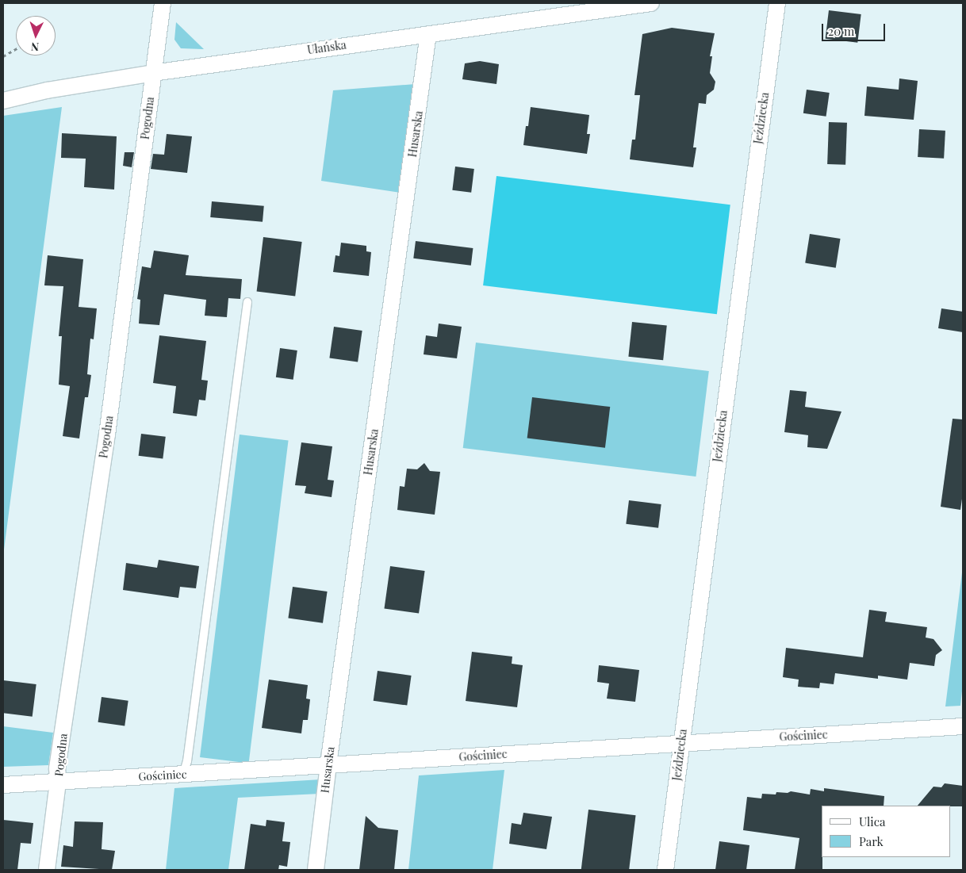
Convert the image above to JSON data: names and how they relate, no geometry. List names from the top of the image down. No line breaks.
{"streets":{"street":["Ułańska","Pogodna","Jeździecka","Husarska","Gościniec"]},"crossings":[["Ułańska","Pogodna"],["Ułańska","Husarska"],["Pogodna","Gościniec"],["Jeździecka","Gościniec"],["Husarska","Gościniec"]],"legend":["Ulica","Park"],"scale_bar":"20 m","north":"bottom"}
